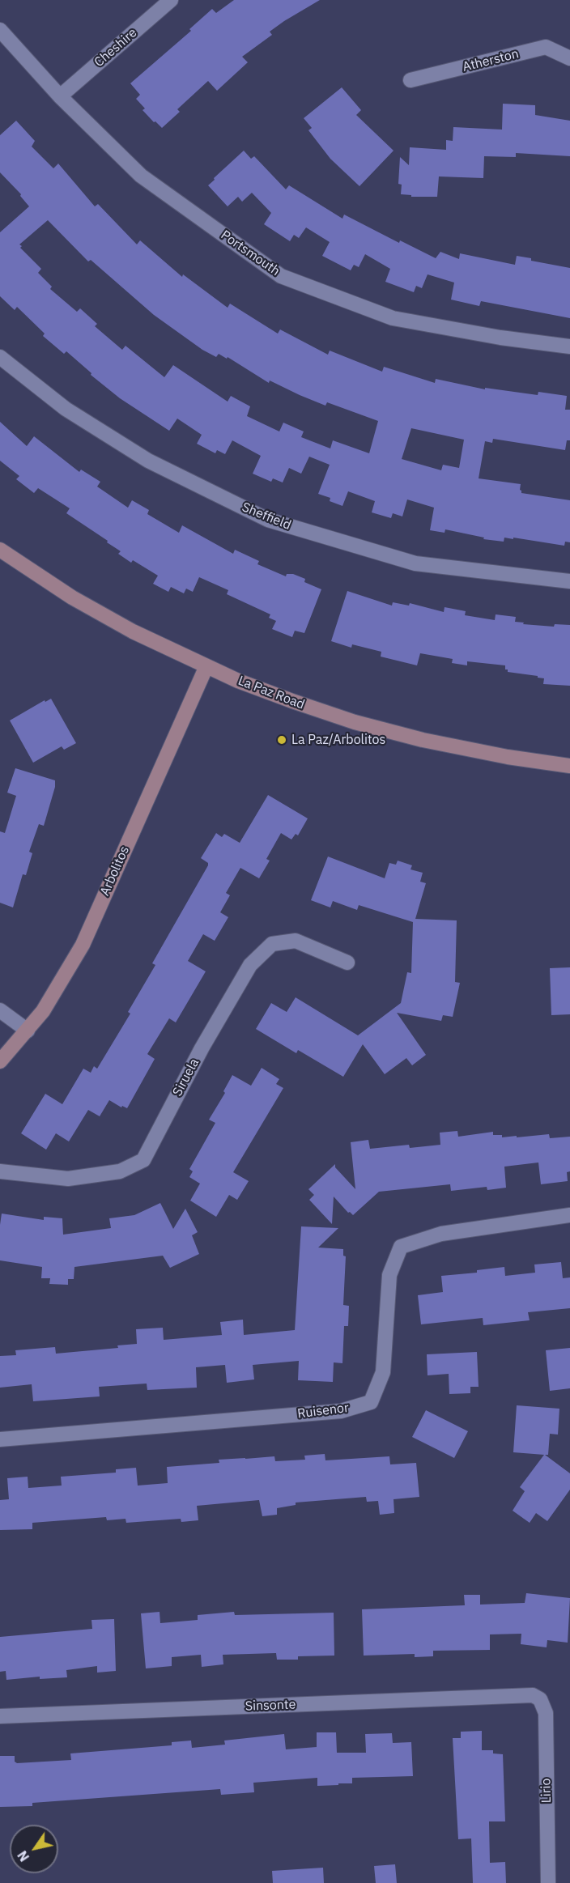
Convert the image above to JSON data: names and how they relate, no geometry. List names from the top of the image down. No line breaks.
{"streets":{"main road":["La Paz Road","Arbolitos"],"street":["Cheshire","Atherston","Portsmouth","Sheffield","Siruela","Ruisenor","Sinsonte","Lirio"]},"crossings":[["Cheshire","Portsmouth"],["La Paz Road","Arbolitos"],["Sinsonte","Lirio"]],"places":["La Paz/Arbolitos"],"north":"bottom left"}
